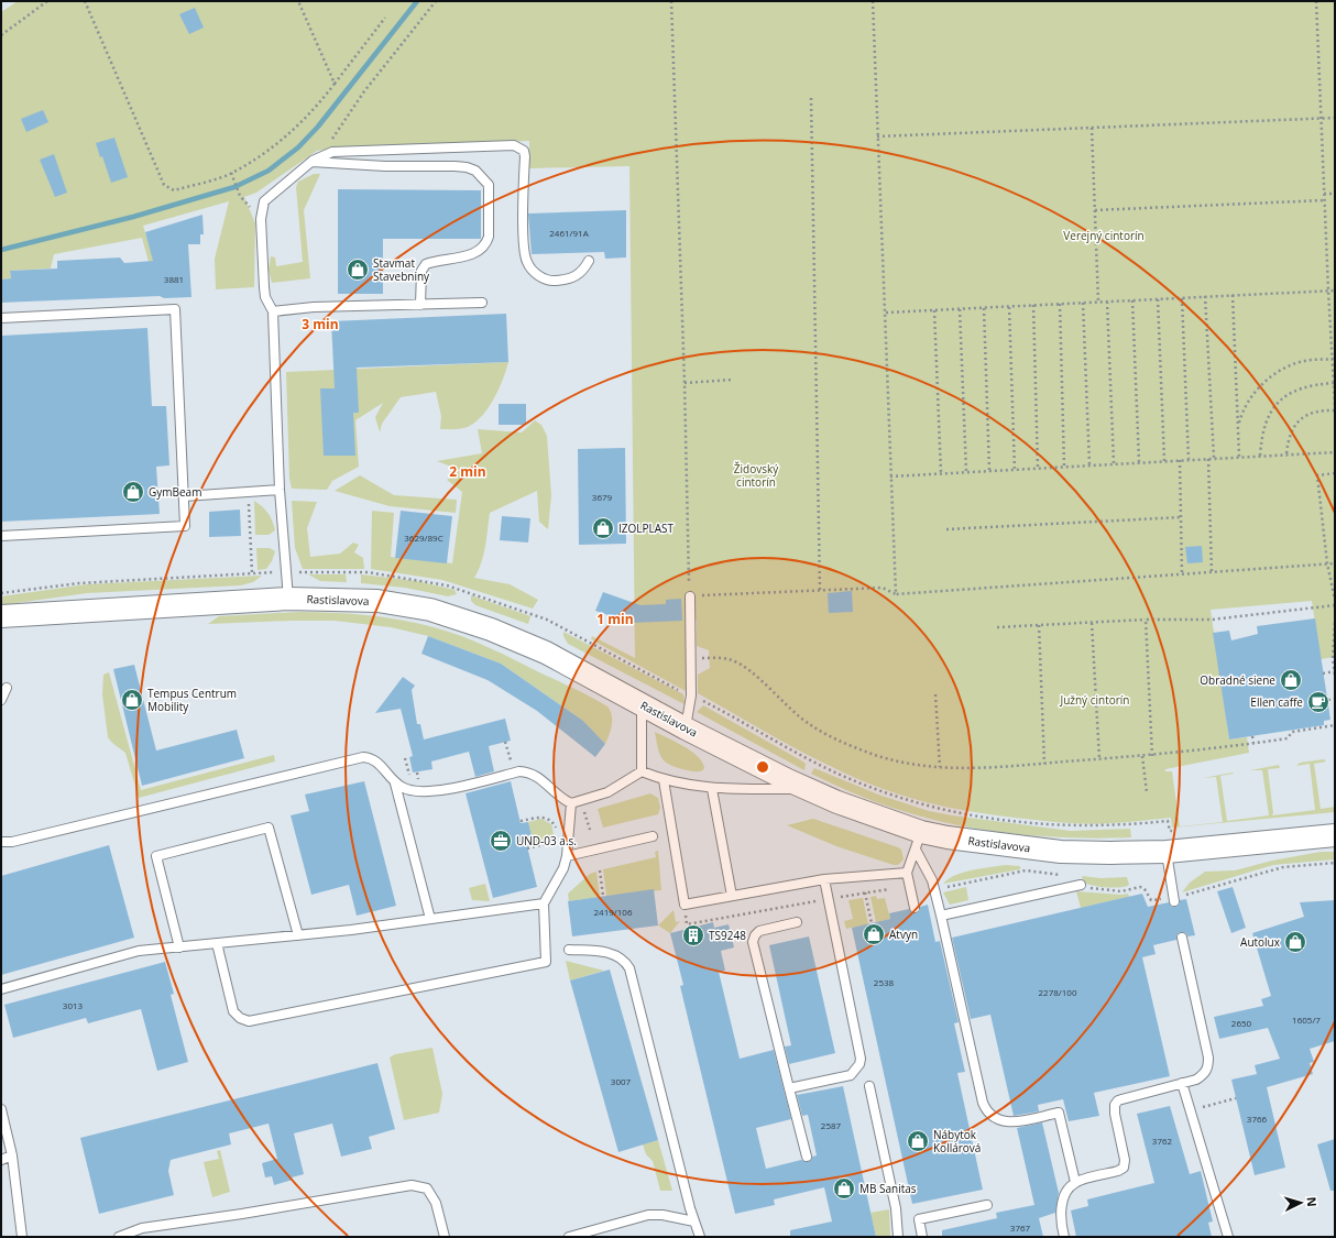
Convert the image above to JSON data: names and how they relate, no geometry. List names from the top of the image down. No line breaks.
{"streets":{"street":["Rastislavova"]},"parks":["Verejný cintorín","Židovský cintorín","Južný cintorín"],"places":{"shop":["Stavmat Stavebniny","GymBeam","IZOLPLAST","Obradné siene","Tempus Centrum Mobility","Atvyn","Autolux","Nábytok Kollárová","MB Sanitas"],"cafe":["Ellen caffe"],"office":["UND-03 a.s."],"building":["TS9248"]},"house_numbers":["2461/91A","3881","3679","3629/89C","2419/106","2538","2278/100","3013","1605/7","2650","3007","3766","2587","3762","3767"],"north":"right","rings":["3 min","2 min","1 min"]}
